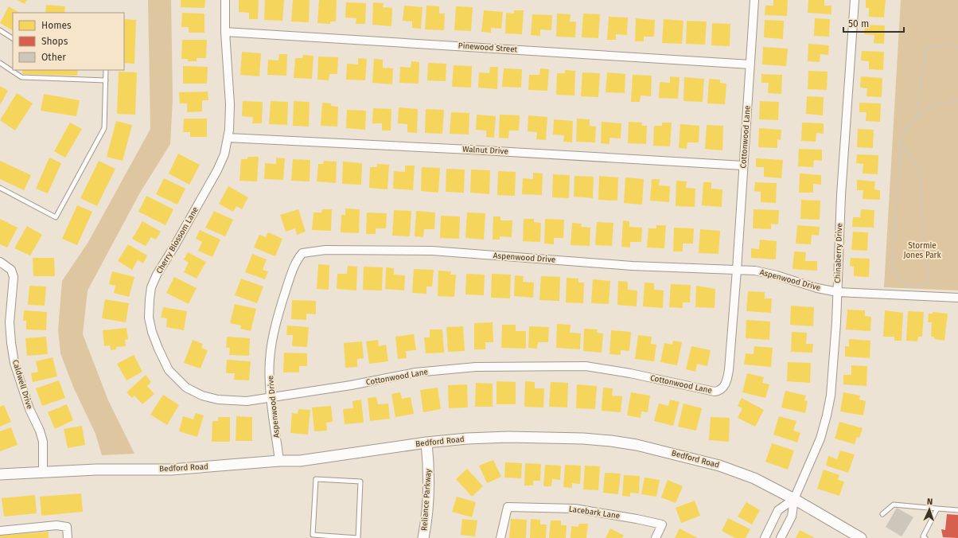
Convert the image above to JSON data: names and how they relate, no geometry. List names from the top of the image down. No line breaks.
{"streets":{"main road":["Bedford Road","Reliance Parkway"],"street":["Pinewood Street","Cottonwood Lane","Walnut Drive","Cherry Blossom Lane","Chinaberry Drive","Aspenwood Drive","Caldwell Drive","Lacebark Lane"]},"crossings":[["Pinewood Street","Cottonwood Lane"],["Pinewood Street","Cherry Blossom Lane"],["Cottonwood Lane","Walnut Drive"],["Cottonwood Lane","Cherry Blossom Lane"],["Cottonwood Lane","Aspenwood Drive"],["Walnut Drive","Cherry Blossom Lane"],["Cherry Blossom Lane","Aspenwood Drive"],["Chinaberry Drive","Aspenwood Drive"],["Chinaberry Drive","Bedford Road"],["Aspenwood Drive","Bedford Road"],["Caldwell Drive","Bedford Road"],["Bedford Road","Reliance Parkway"]],"parks":["Stormie Jones Park"],"legend":["Homes","Shops","Other"],"scale_bar":"50 m","north":"top"}
